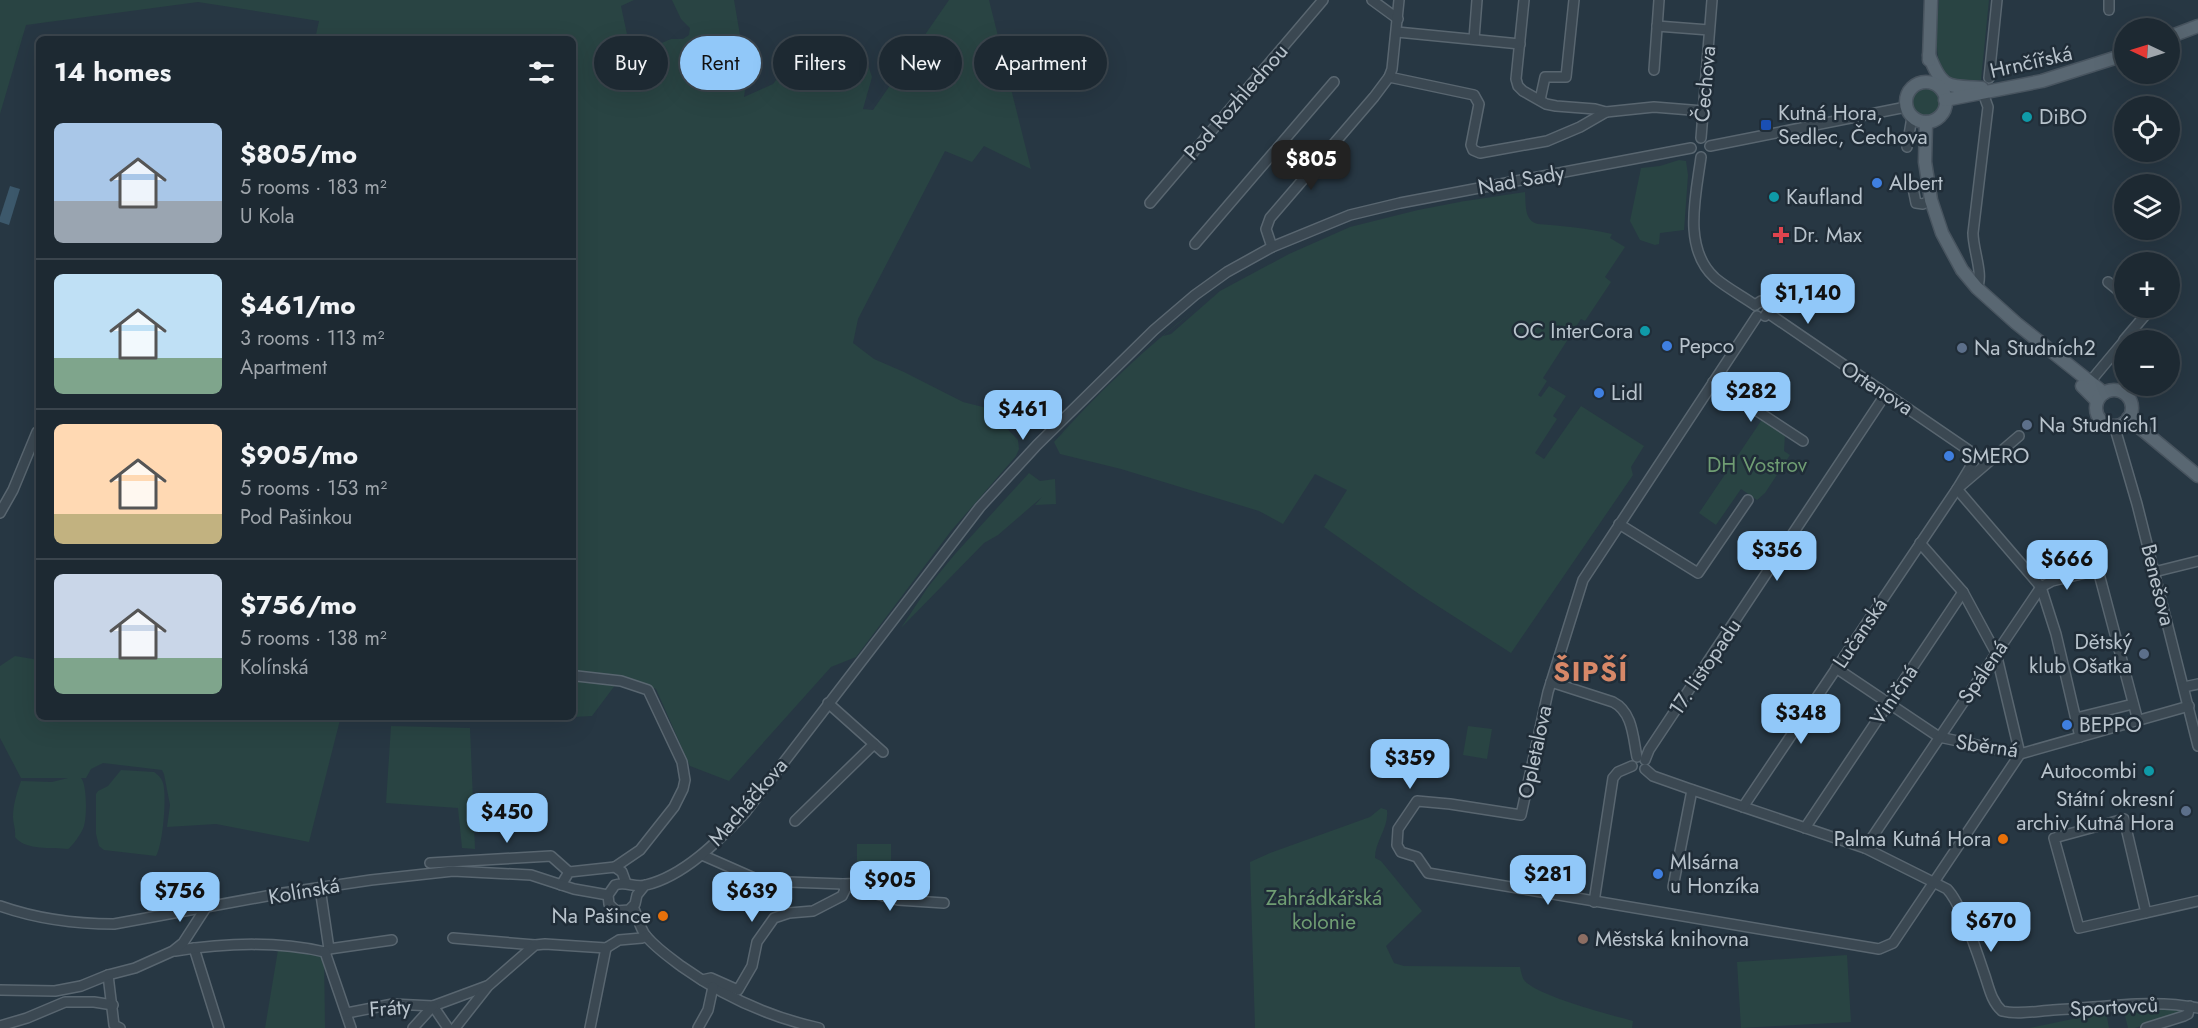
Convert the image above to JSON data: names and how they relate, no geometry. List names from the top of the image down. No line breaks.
{"streets":{"main road":["Hrnčířská"],"street":["Čechova","Pod Rozhlednou","Nad Sady","Ortenova","Benešova","Lučanská","17. listopadu","Spálená","Viničná","Sběrná","Opletalova","Macháčkova","Kolínská","Sportovců","Fráty"]},"crossings":[["Čechova","Nad Sady"],["Nad Sady","Macháčkova"],["Ortenova","Lučanská"],["Ortenova","17. listopadu"],["Ortenova","Opletalova"],["Benešova","Sběrná"],["Lučanská","Sběrná"],["Spálená","Sběrná"],["Viničná","Sběrná"],["Kolínská","Fráty"]],"districts":["ŠIPŠÍ"],"parks":["DH Vostrov","Zahrádkářská kolonie"],"places":{"other":["DiBO","Albert","Kaufland","OC InterCora","Pepco","Na Studních2","Lidl","Na Studních1","SMERO","Dětský klub Ošatka","BEPPO","Autocombi","Státní okresní archiv Kutná Hora","Palma Kutná Hora","Mlsárna u Honzíka","Na Pašince","Městská knihovna"],"transit":["Kutná Hora, Sedlec, Čechova"],"health":["Dr. Max"]},"north":"left","page":{"map_buttons":["+","−"],"chip":["Buy","Rent","Filters","New","Apartment"],"heading":"14 homes","list":[{"name":"$805/mo","note":"5 rooms · 183 m² · U Kola"},{"name":"$461/mo","note":"3 rooms · 113 m² · Apartment"},{"name":"$905/mo","note":"5 rooms · 153 m² · Pod Pašinkou"},{"name":"$756/mo","note":"5 rooms · 138 m² · Kolínská"}],"price":["$805","$1,140","$282","$461","$356","$666","$348","$359","$450","$281","$905","$756","$639","$670"]}}
